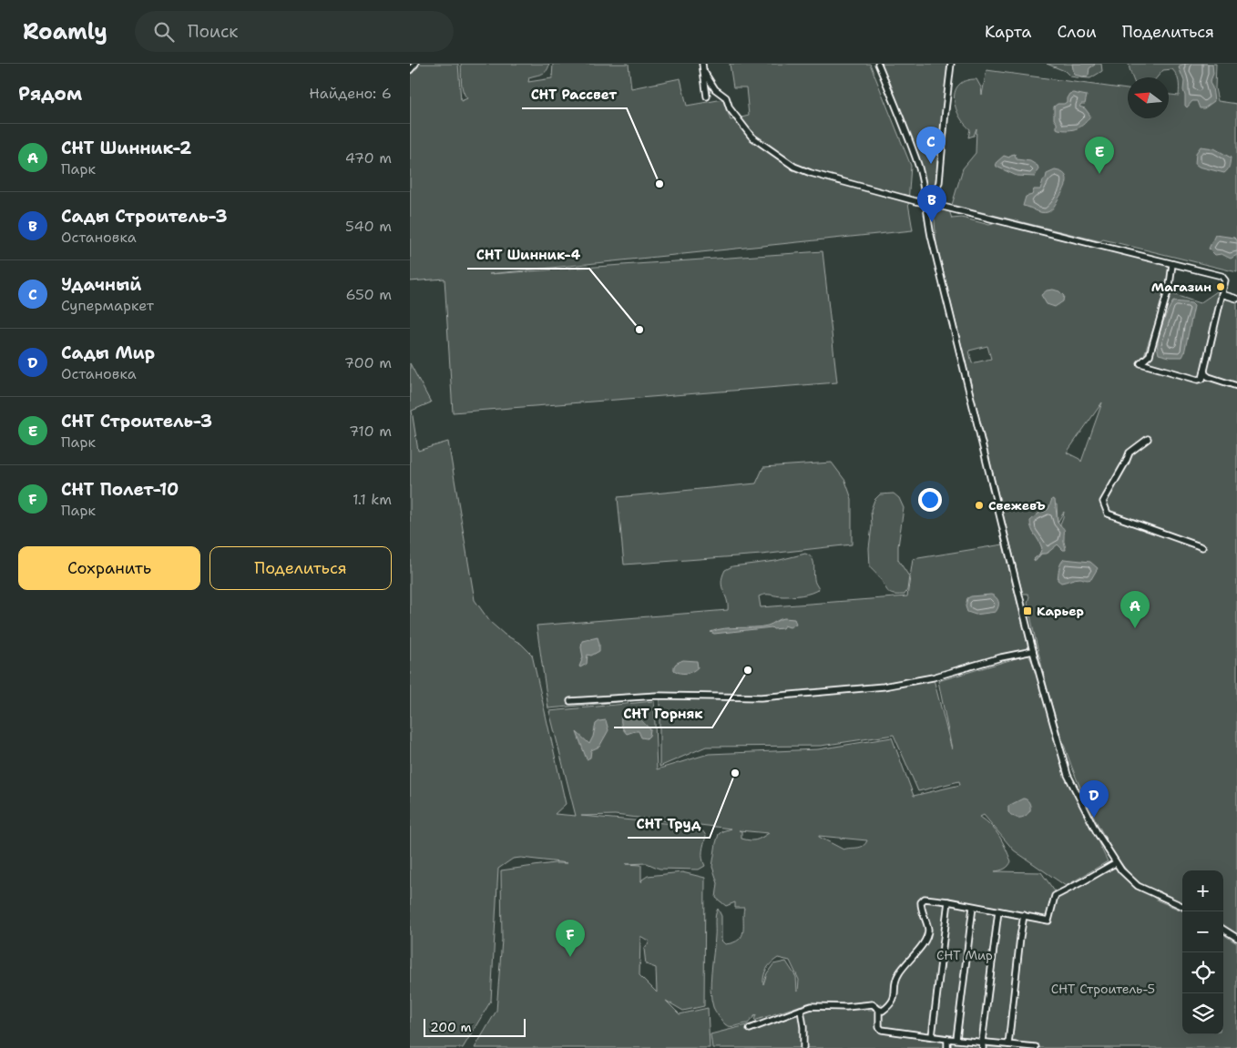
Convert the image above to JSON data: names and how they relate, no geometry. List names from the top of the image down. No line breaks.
{"parks":["СНТ Мир","СНТ Строитель-5"],"places":{"other":["СНТ Рассвет","Магазин","СНТ Шинник-4","СвежевЪ","СНТ Горняк","СНТ Труд"],"transit":["Карьер"]},"scale_bar":"200 m","north":"left","page":{"header":"Roamly","search":"Поиск","nav":["Карта","Слои","Поделиться"],"heading":["Рядом","Найдено: 6"],"list":[{"mark":"A","name":"СНТ Шинник-2","note":"Парк","value":"470 m"},{"mark":"B","name":"Сады Строитель-3","note":"Остановка","value":"540 m"},{"mark":"C","name":"Удачный","note":"Супермаркет","value":"650 m"},{"mark":"D","name":"Сады Мир","note":"Остановка","value":"700 m"},{"mark":"E","name":"СНТ Строитель-3","note":"Парк","value":"710 m"},{"mark":"F","name":"СНТ Полет-10","note":"Парк","value":"1.1 km"}],"pins":["C","E","B","A","D","F"],"buttons":["Сохранить","Поделиться"],"map_buttons":["+","−"],"scale":"200 m"}}
